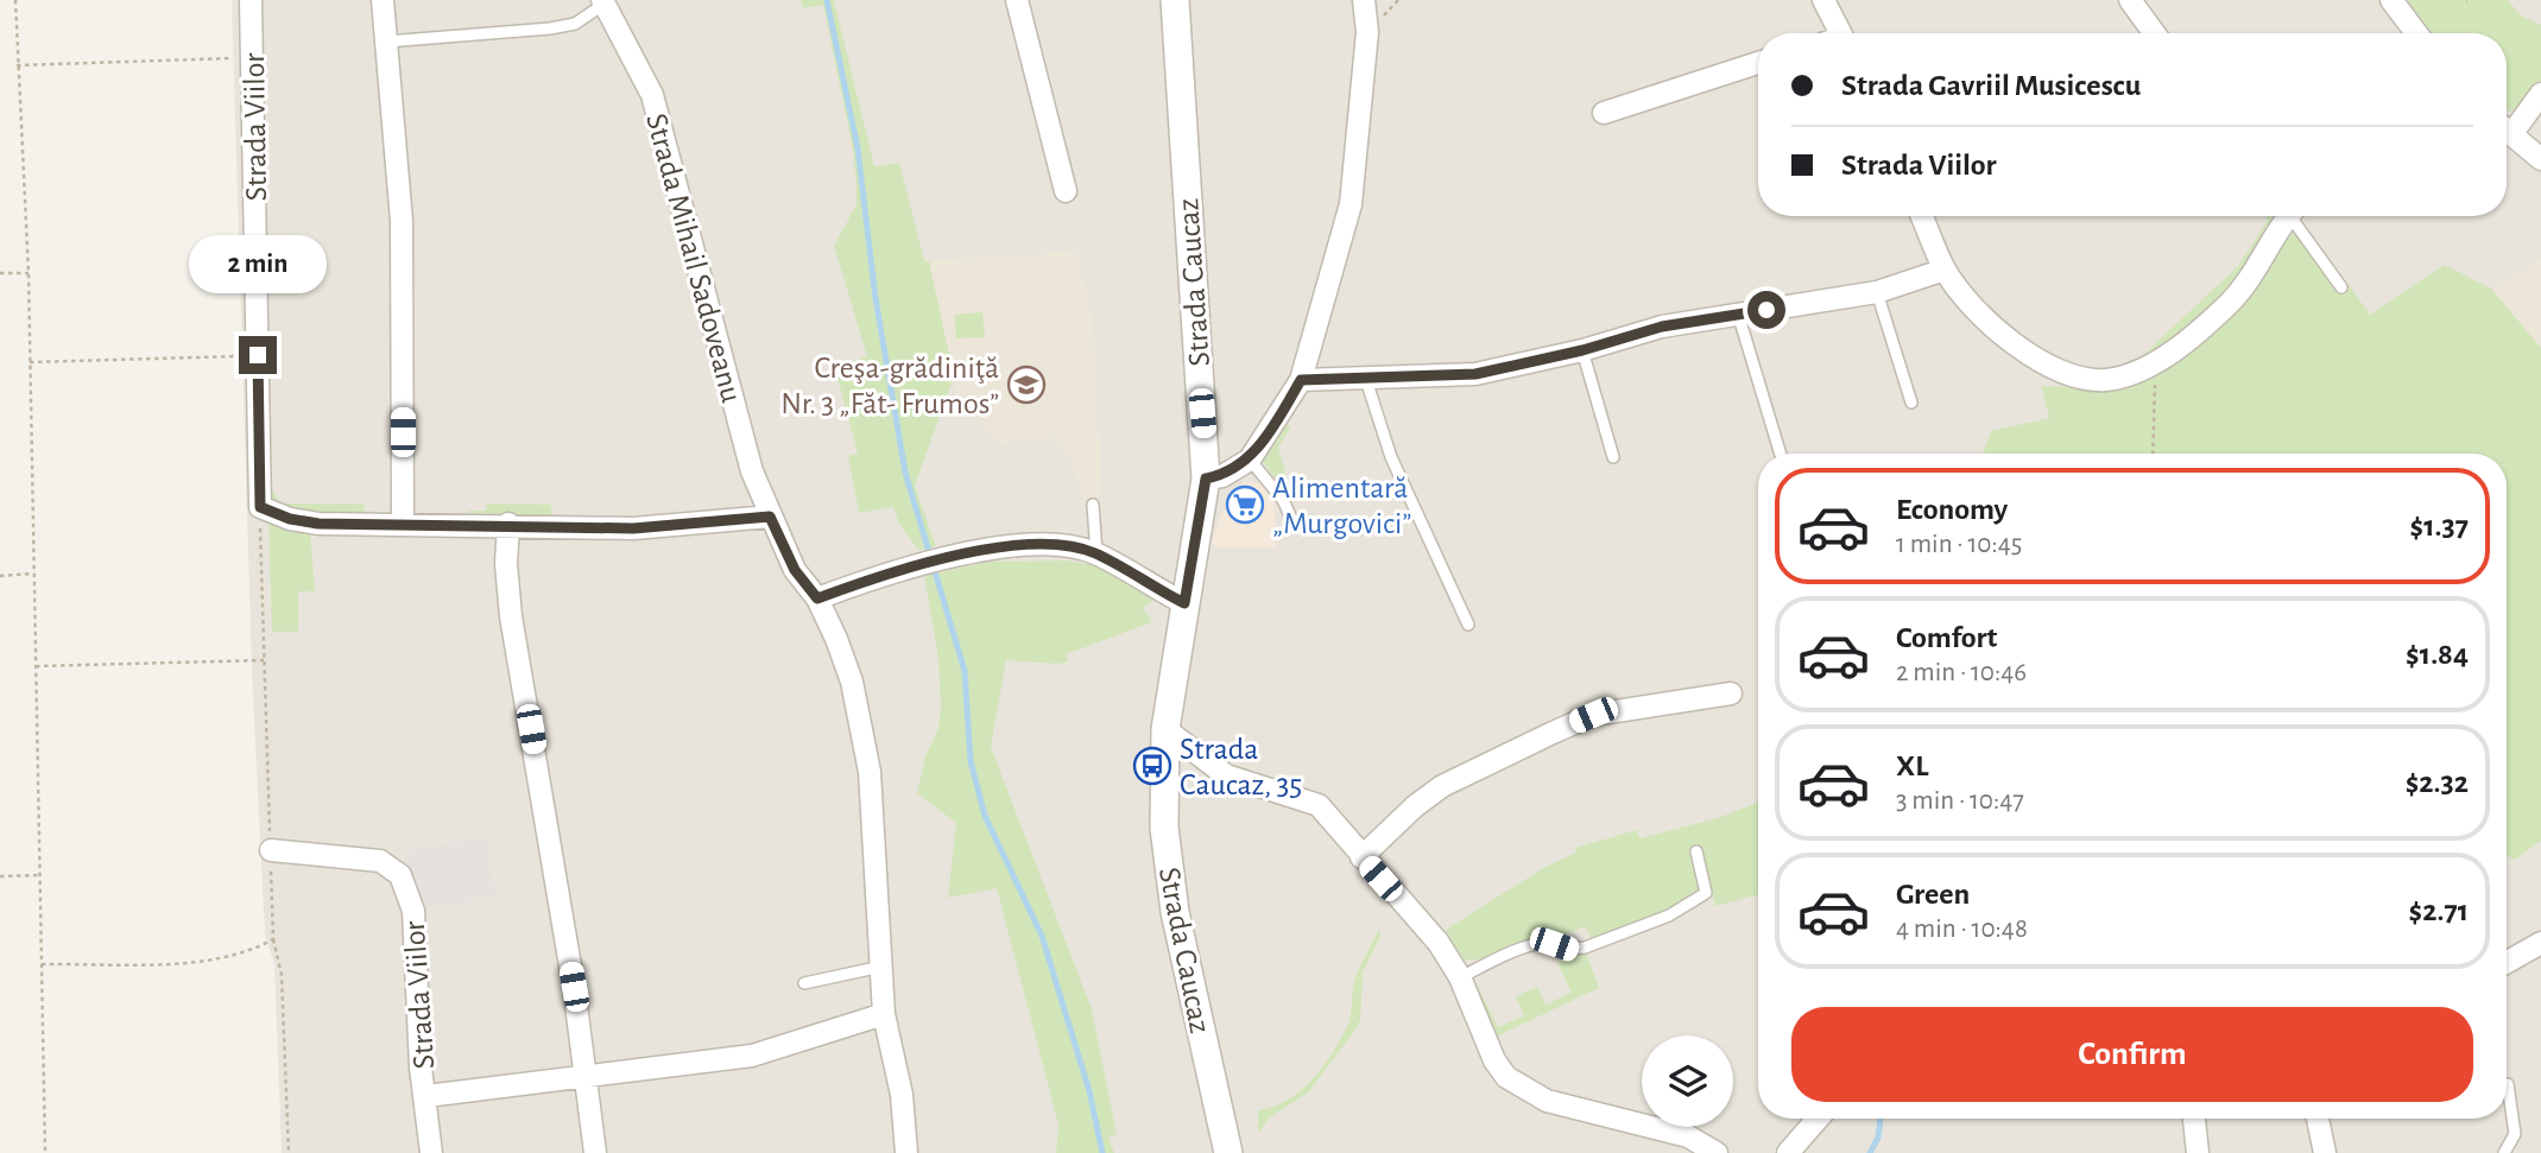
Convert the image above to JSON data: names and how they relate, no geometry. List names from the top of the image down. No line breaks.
{"streets":{"street":["Strada Viilor","Strada Mihail Sadoveanu","Strada Caucaz"]},"places":{"school or university":["Creşa-grădiniţă Nr. 3 „Făt- Frumos”"],"supermarket":["Alimentară „Murgovici”"],"bus stop":["Strada Caucaz, 35"]},"page":{"banner":["Strada Gavriil Musicescu","Strada Viilor"],"bubble":"2 min","list":[{"name":"Economy","note":"1 min · 10:45","value":"$1.37"},{"name":"Comfort","note":"2 min · 10:46","value":"$1.84"},{"name":"XL","note":"3 min · 10:47","value":"$2.32"},{"name":"Green","note":"4 min · 10:48","value":"$2.71"}],"buttons":"Confirm"}}
